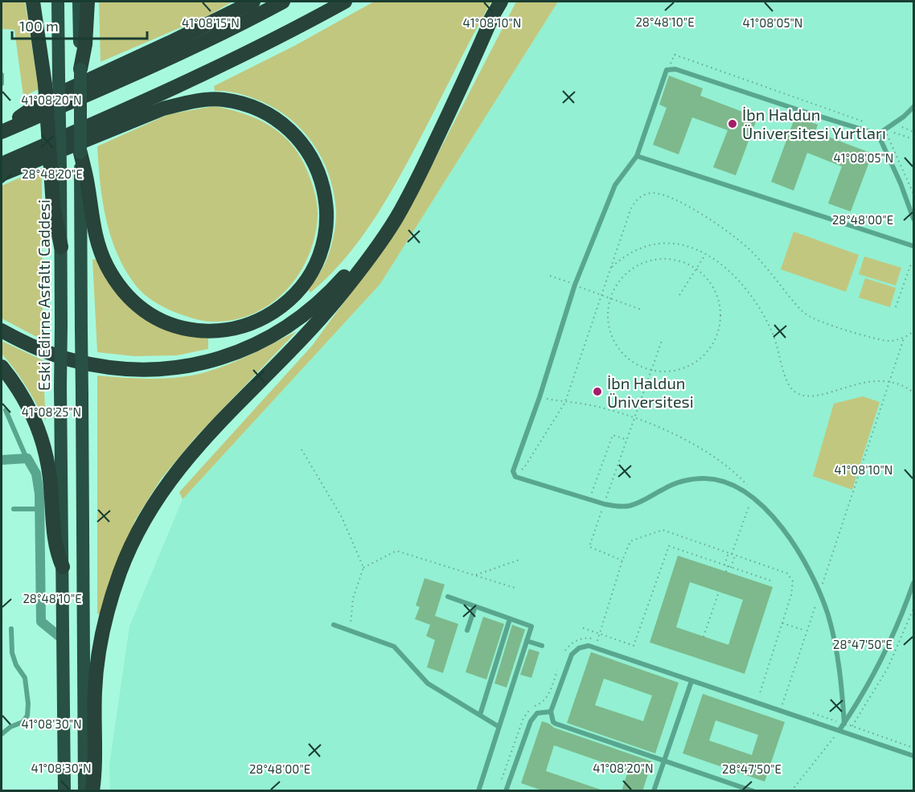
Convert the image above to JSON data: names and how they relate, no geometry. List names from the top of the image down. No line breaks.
{"streets":{"highway":["Eski Edirne Asfaltı Caddesi"]},"places":["İbn Haldun Üniversitesi Yurtları","İbn Haldun Üniversitesi"],"scale_bar":"100 m","coordinates":["28°48'10\"E","41°08'05\"N","41°08'15\"N","41°08'10\"N","41°08'20\"N","28°48'20\"E","28°48'00\"E","41°08'25\"N","28°47'50\"E","41°08'30\"N"]}
